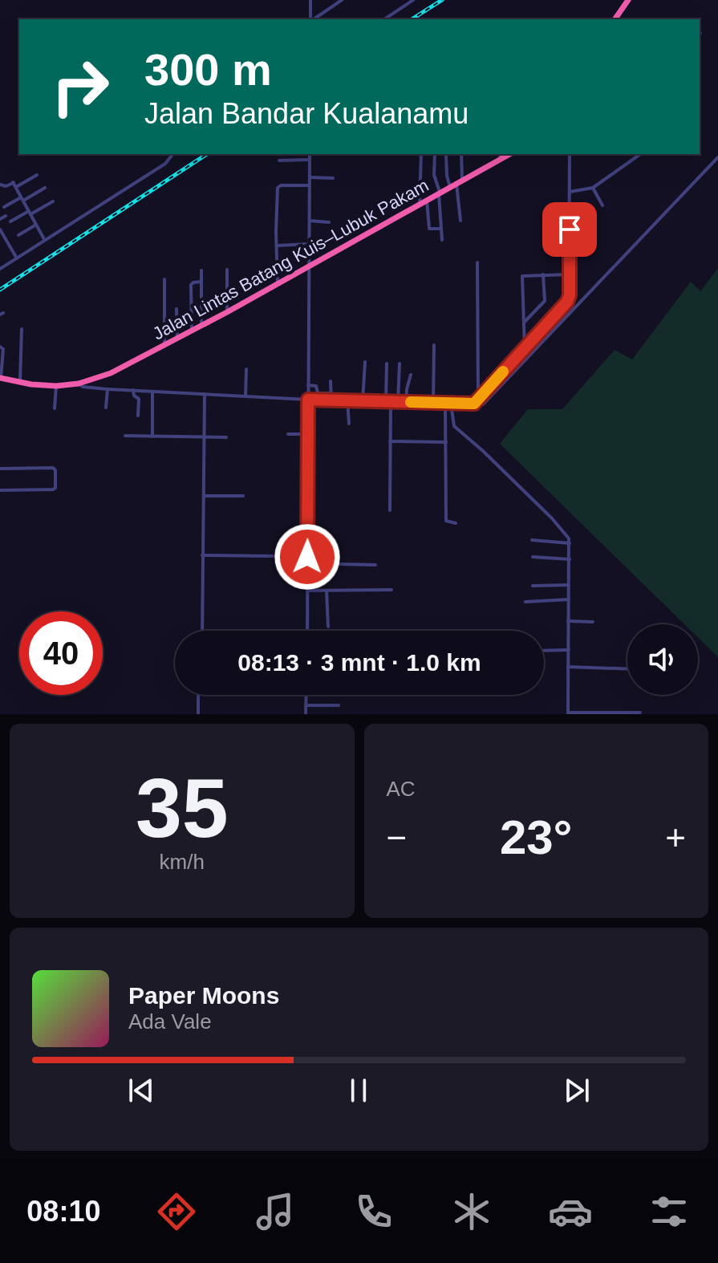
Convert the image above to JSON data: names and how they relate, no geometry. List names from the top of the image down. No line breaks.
{"streets":{"highway":["Jalan Lintas Batang Kuis–Lubuk Pakam"]},"page":{"turn":["300 m","Jalan Bandar Kualanamu"],"limit":"40","trip":"08:13 · 3 mnt · 1.0 km","tile":[["35","km/h"],"AC"],"heat":["−","23°","+"],"song":["Paper Moons","Ada Vale"],"tabs":"08:10"}}
